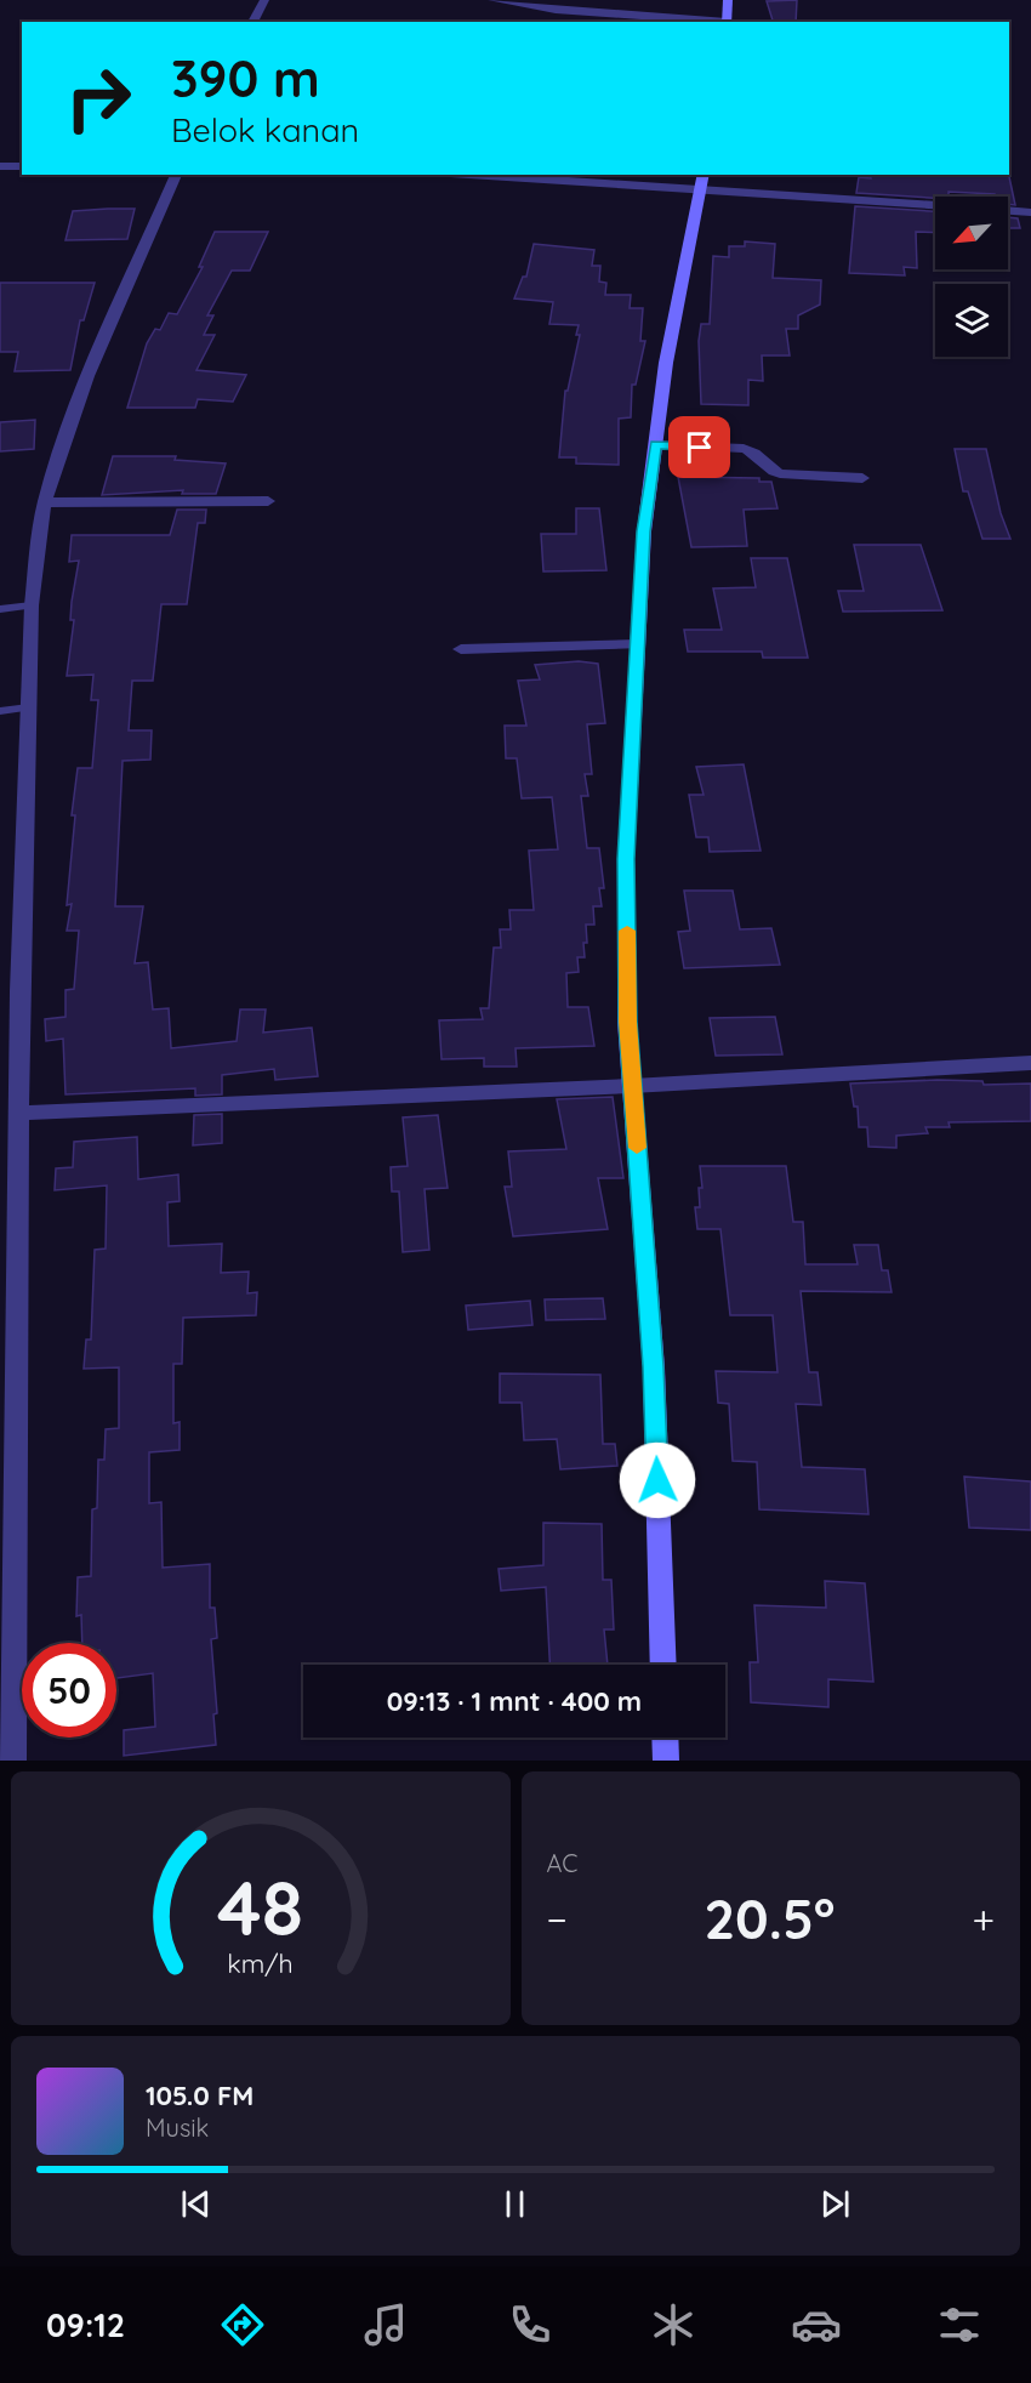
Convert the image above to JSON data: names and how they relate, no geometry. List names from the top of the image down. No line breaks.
{"north":"bottom left","page":{"turn":["390 m","Belok kanan"],"limit":"50","trip":"09:13 · 1 mnt · 400 m","tile":"AC","heat":["−","20.5°","+"],"song":["105.0 FM","Musik"],"tabs":"09:12","gauge":["48","km/h"]}}
